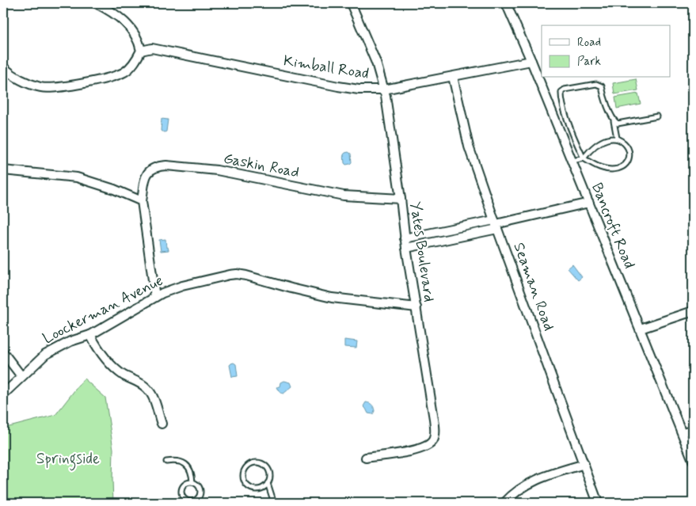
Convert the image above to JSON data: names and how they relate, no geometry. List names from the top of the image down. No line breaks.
{"streets":{"street":["Kimball Road","Gaskin Road","Bancroft Road","Yates Boulevard","Seaman Road","Loockerman Avenue"]},"crossings":[["Kimball Road","Bancroft Road"],["Kimball Road","Yates Boulevard"],["Kimball Road","Seaman Road"],["Gaskin Road","Yates Boulevard"],["Yates Boulevard","Loockerman Avenue"]],"parks":["Springside"],"legend":["Road","Park"]}
